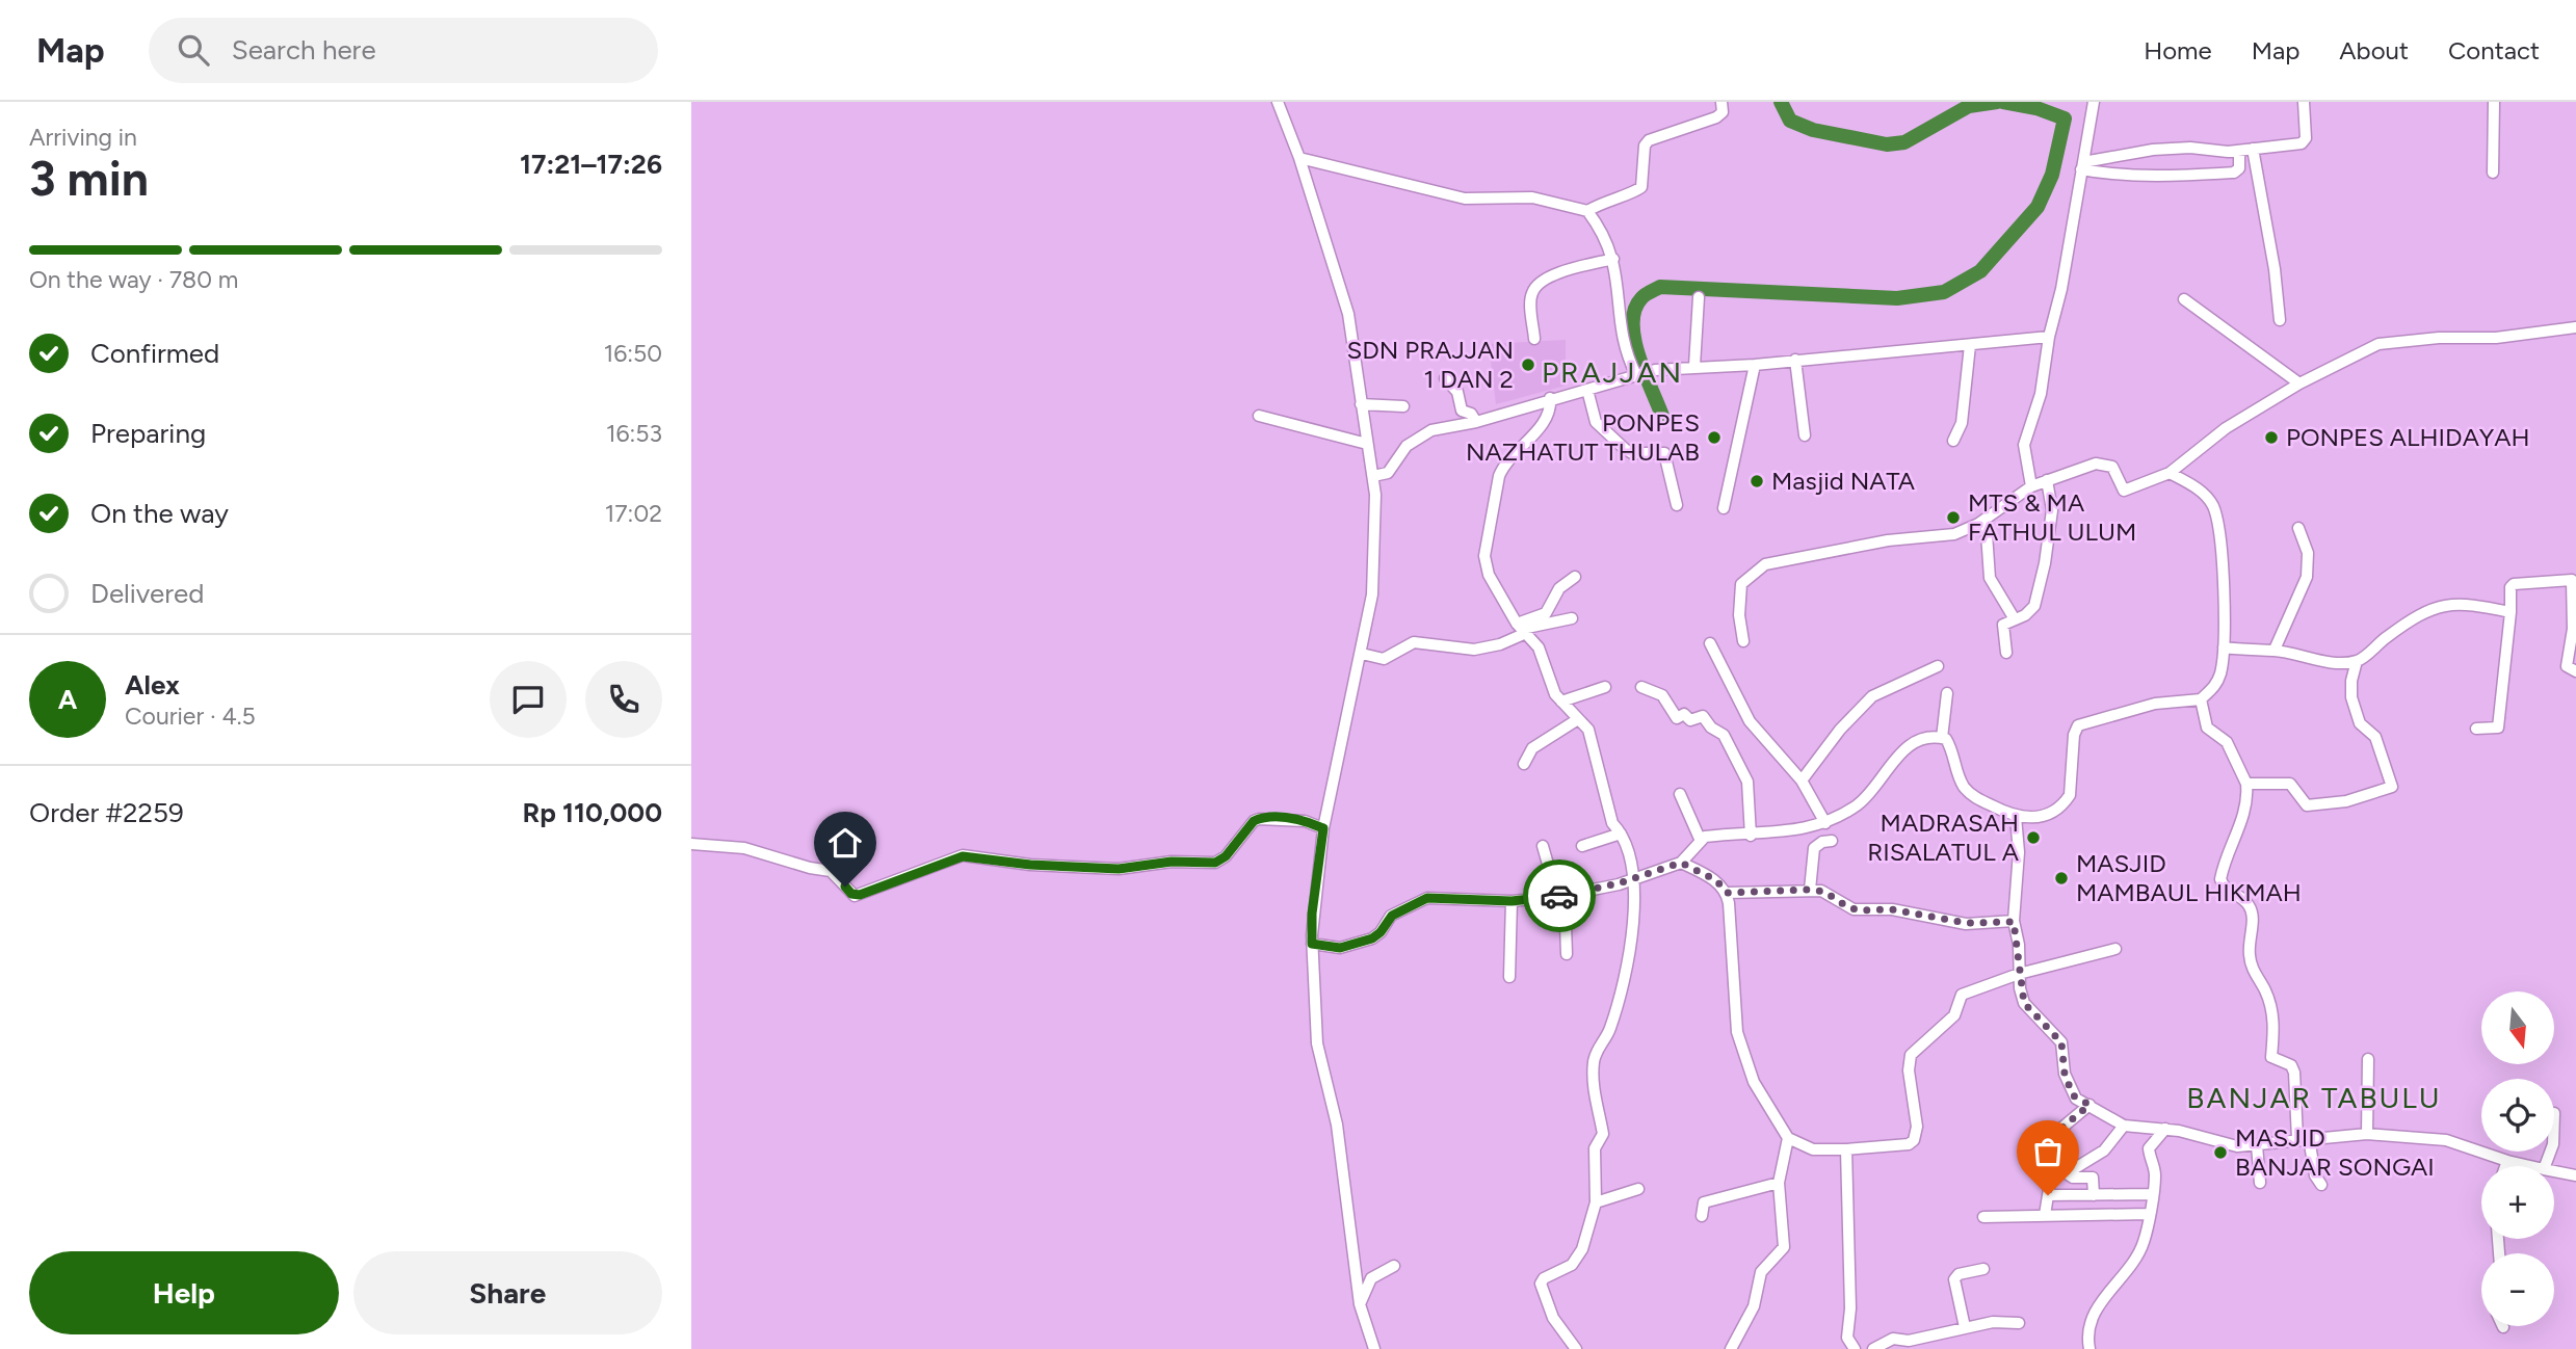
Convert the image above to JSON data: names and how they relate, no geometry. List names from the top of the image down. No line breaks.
{"districts":["PRAJJAN","BANJAR TABULU"],"places":["SDN PRAJJAN 1 DAN 2","PONPES NAZHATUT THULAB","PONPES ALHIDAYAH","Masjid NATA","MTS & MA FATHUL ULUM","MADRASAH RISALATUL A","MASJID MAMBAUL HIKMAH","MASJID BANJAR SONGAI"],"north":"bottom","page":{"header":"Map","search":"Search here","nav":["Home","Map","About","Contact"],"heading":["3 min","Arriving in","17:21–17:26"],"panel":["Alex","Courier · 4.5","Order #2259","Rp 110,000"],"bar":"On the way · 780 m","list":[["Confirmed","16:50"],["Preparing","16:53"],["On the way","17:02"],"Delivered"],"round":"A","map_buttons":["+","−"],"buttons":["Help","Share"]}}
